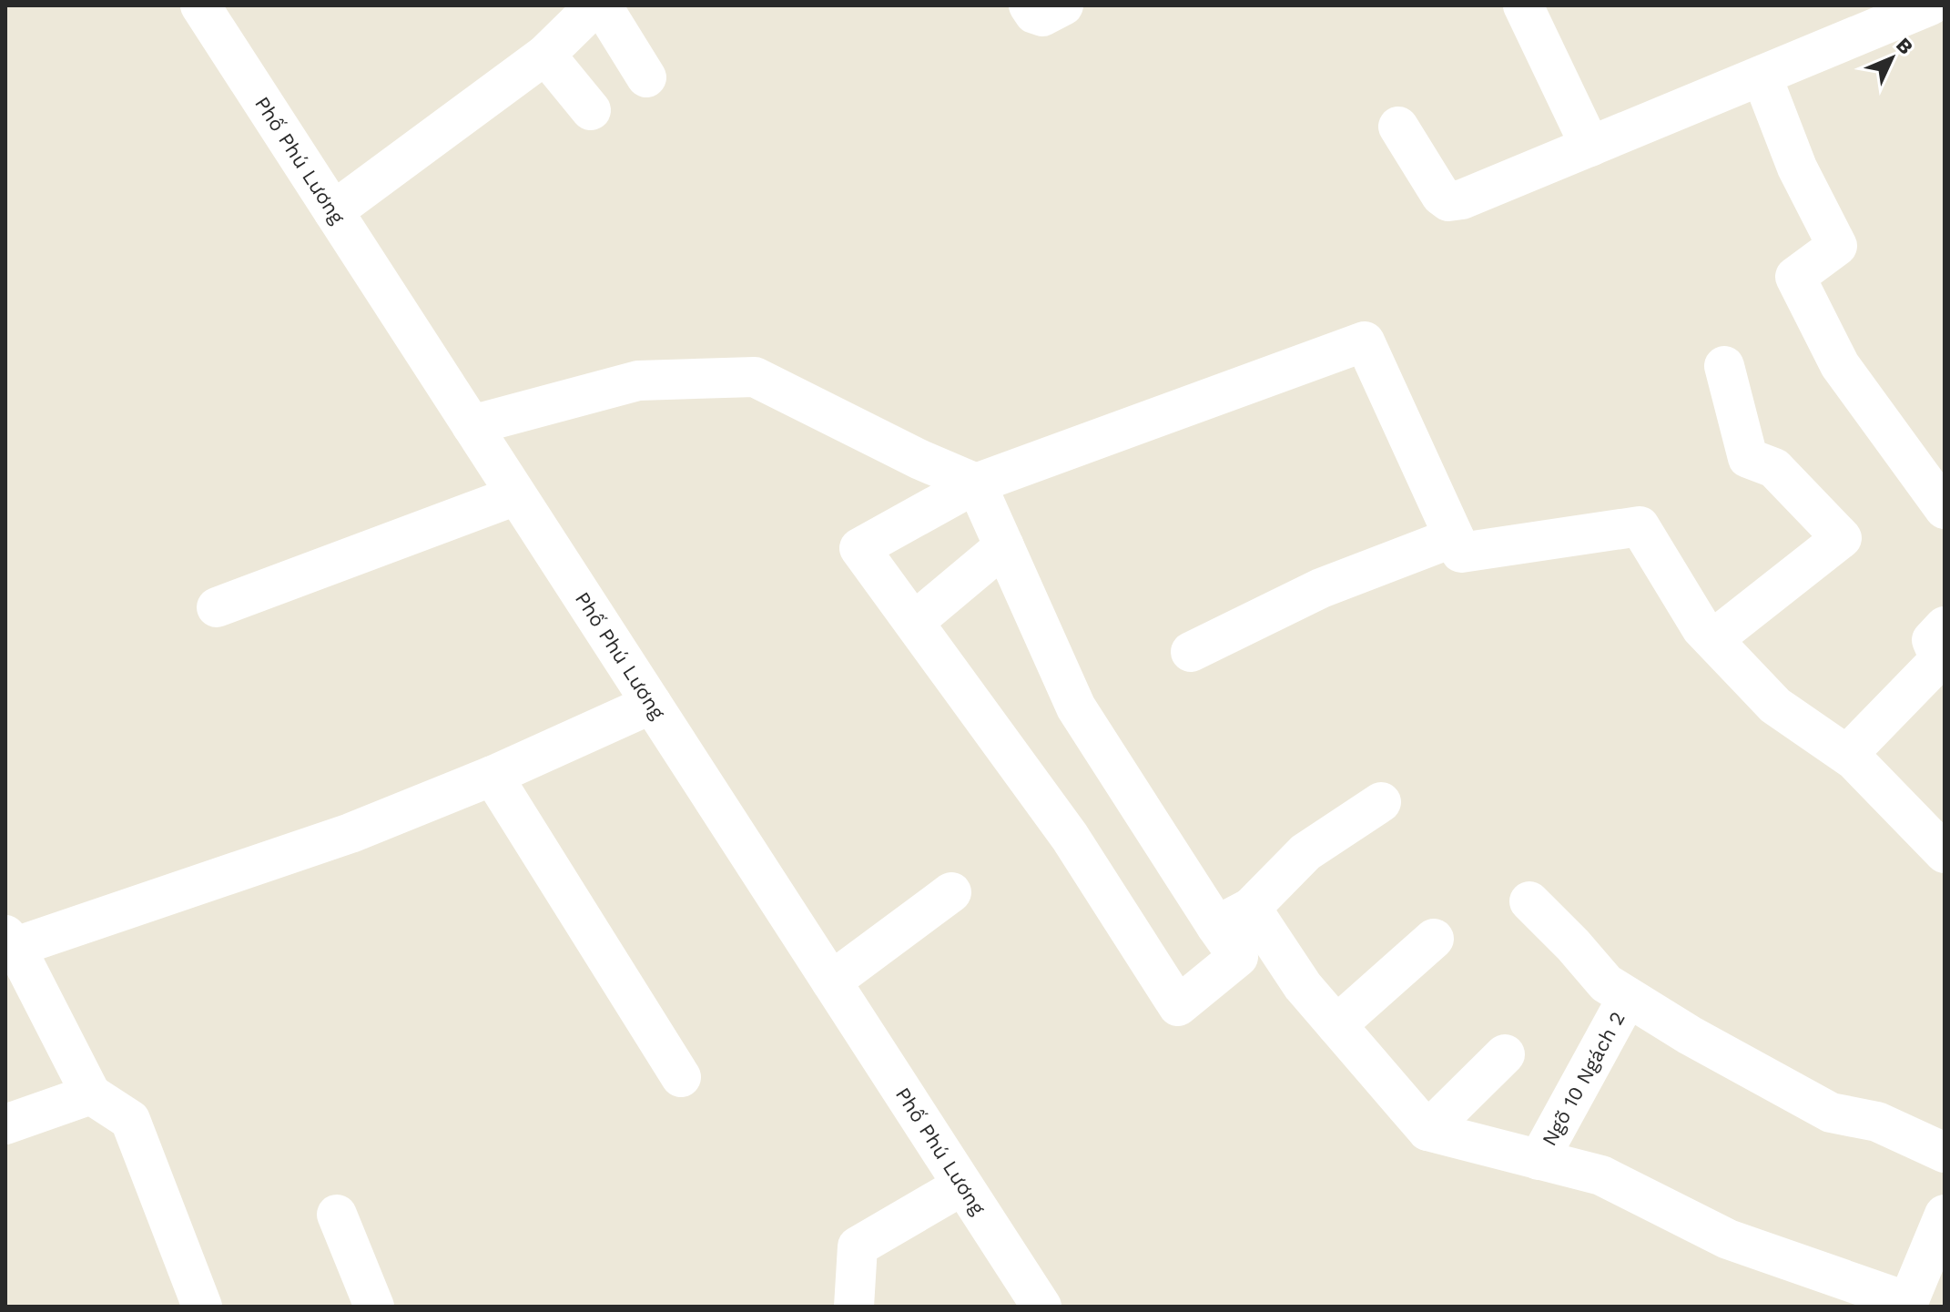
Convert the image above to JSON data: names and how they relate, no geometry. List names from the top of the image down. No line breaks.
{"streets":{"street":["Phố Phú Lương","Ngõ 10 Ngách 2"]},"north":"top right"}
